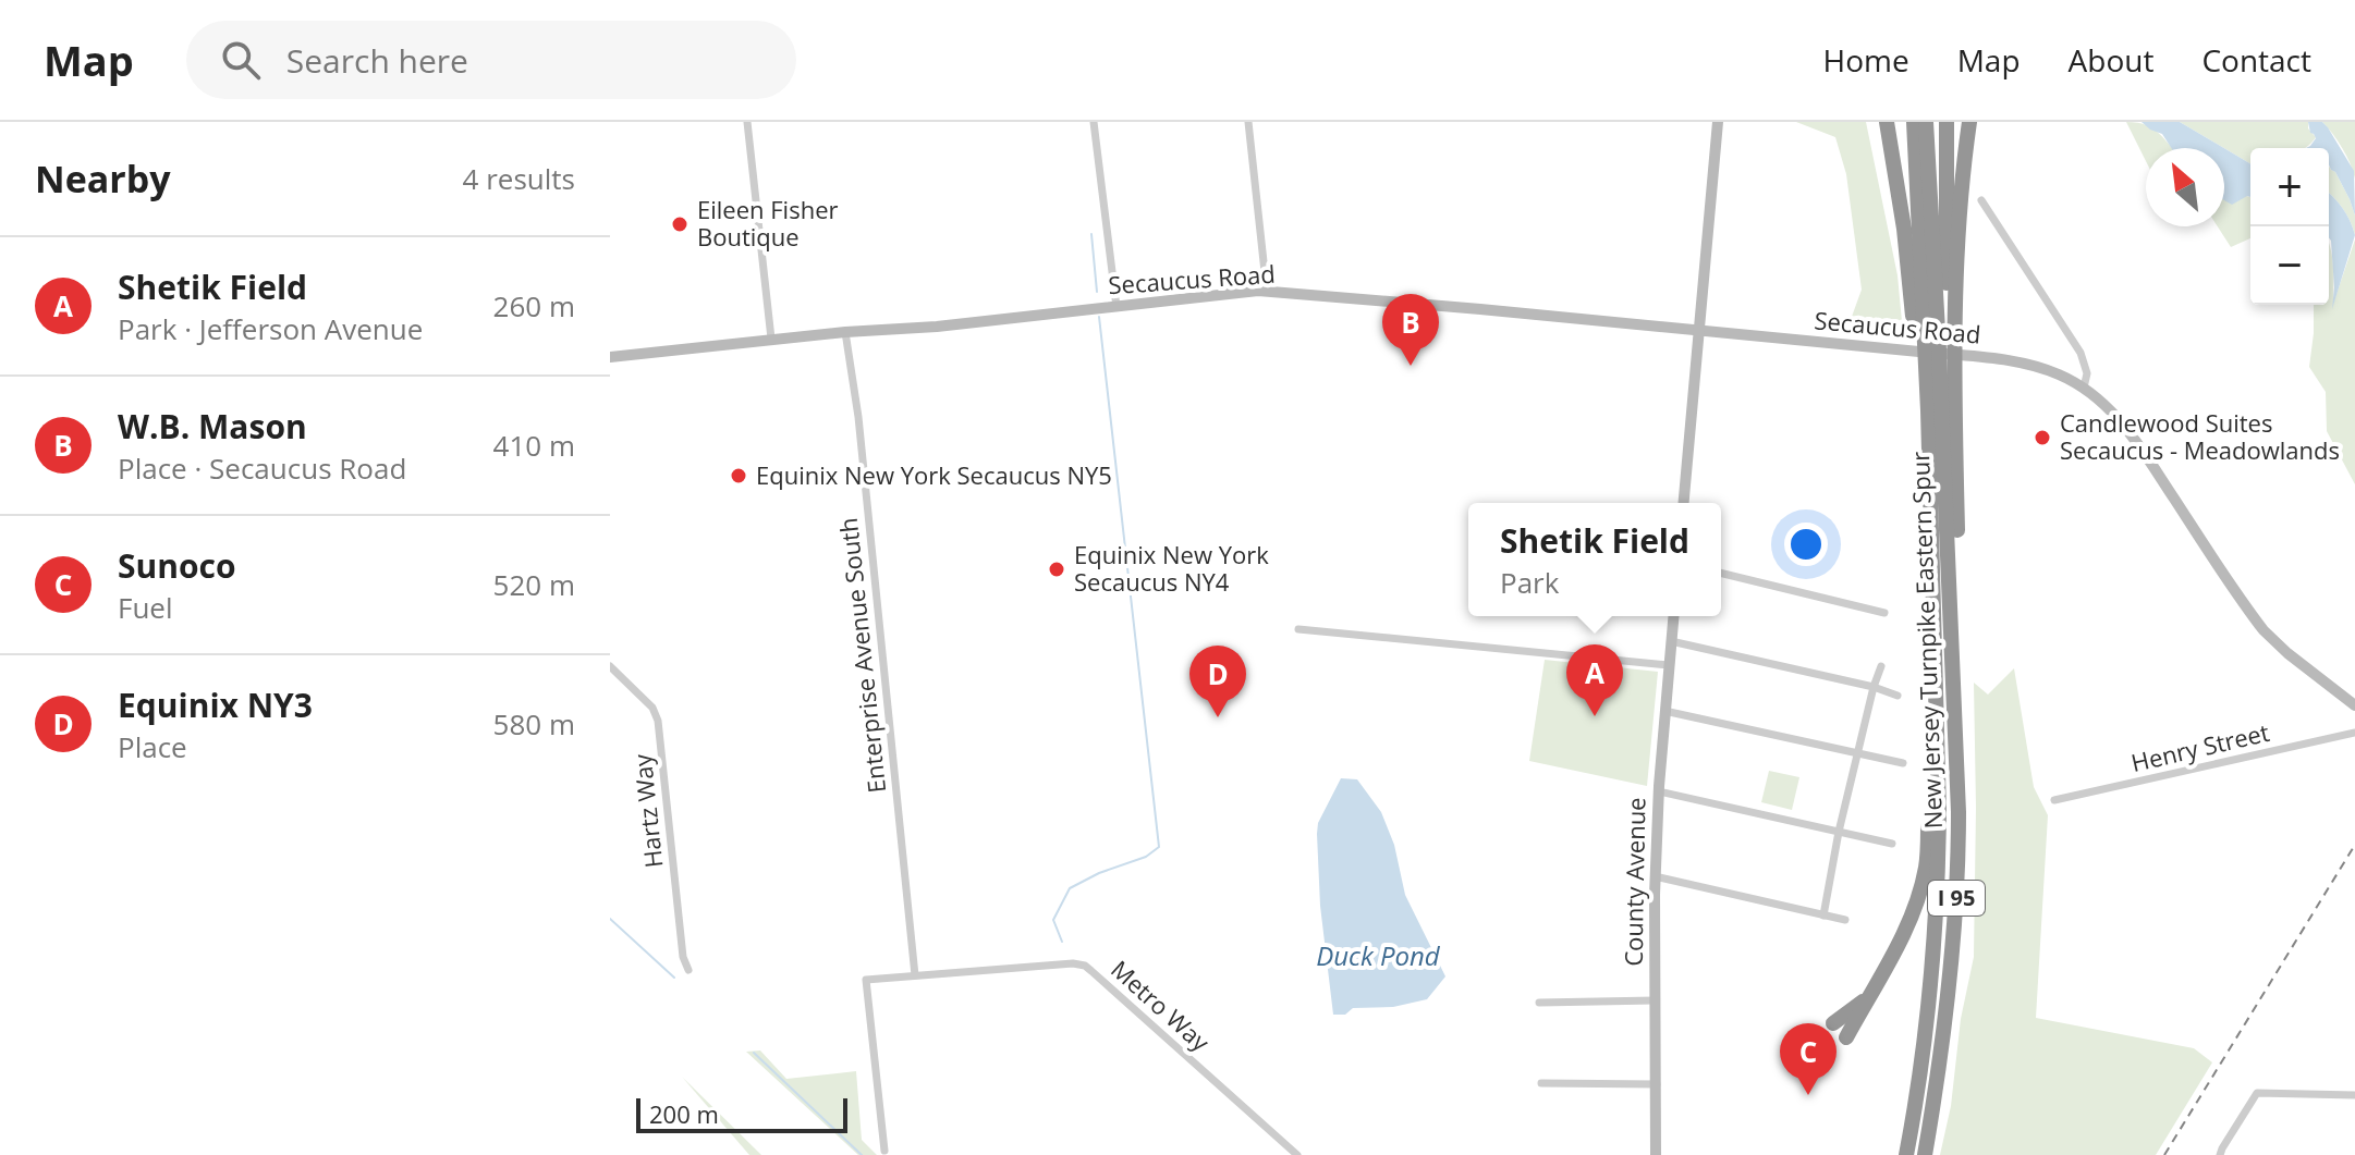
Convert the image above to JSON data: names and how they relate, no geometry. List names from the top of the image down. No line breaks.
{"streets":{"highway":["New Jersey Turnpike Eastern Spur","I 95"],"main road":["Secaucus Road","County Avenue"],"street":["Enterprise Avenue South","Henry Street","Hartz Way","Metro Way"]},"crossings":[["Secaucus Road","Enterprise Avenue South"],["Enterprise Avenue South","Metro Way"]],"water":["Duck Pond"],"places":["Eileen Fisher Boutique","Candlewood Suites Secaucus - Meadowlands","Equinix New York Secaucus NY5","Equinix New York Secaucus NY4"],"scale_bar":"200 m","north":"top left","page":{"header":"Map","search":"Search here","nav":["Home","Map","About","Contact"],"heading":["Nearby","4 results"],"map_buttons":["+","−"],"list":[{"mark":"A","name":"Shetik Field","note":"Park · Jefferson Avenue","value":"260 m"},{"mark":"B","name":"W.B. Mason","note":"Place · Secaucus Road","value":"410 m"},{"mark":"C","name":"Sunoco","note":"Fuel","value":"520 m"},{"mark":"D","name":"Equinix NY3","note":"Place","value":"580 m"}],"pins":["B","A","D","C"],"popup":["Shetik Field","Park"],"scale":"200 m"}}
